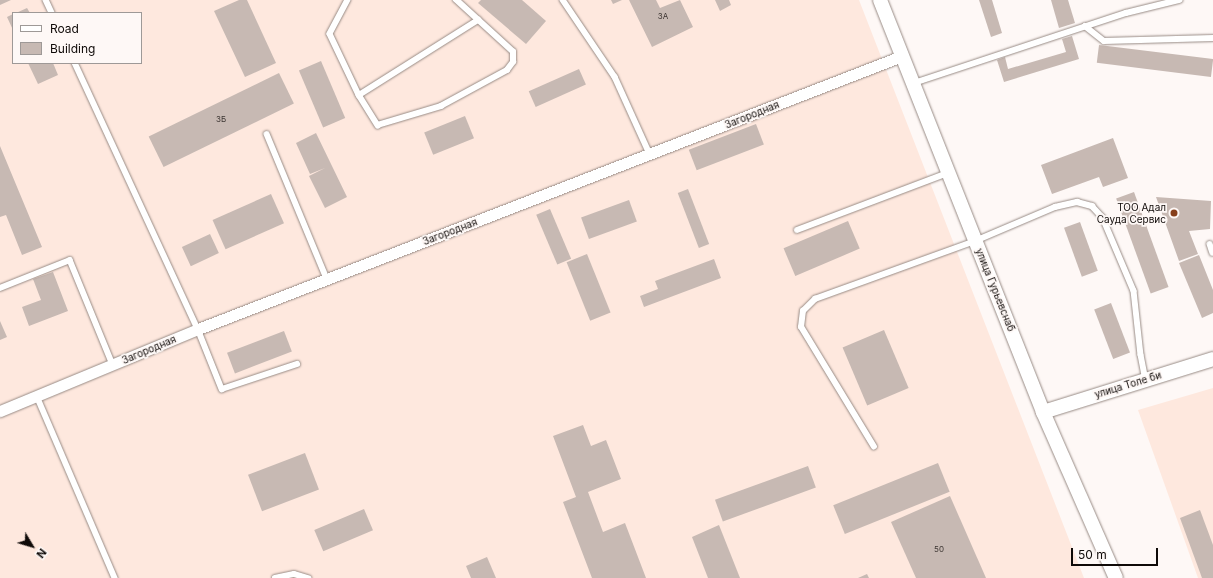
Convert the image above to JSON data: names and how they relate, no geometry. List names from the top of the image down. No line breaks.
{"streets":{"street":["Загородная","улица Гурьевснаб","улица Толе би"]},"crossings":[["Загородная","улица Гурьевснаб"],["улица Гурьевснаб","улица Толе би"]],"places":["ТОО Адал Сауда Сервис"],"house_numbers":["3А","3Б","50"],"legend":["Road","Building"],"scale_bar":"50 m","north":"bottom right"}
